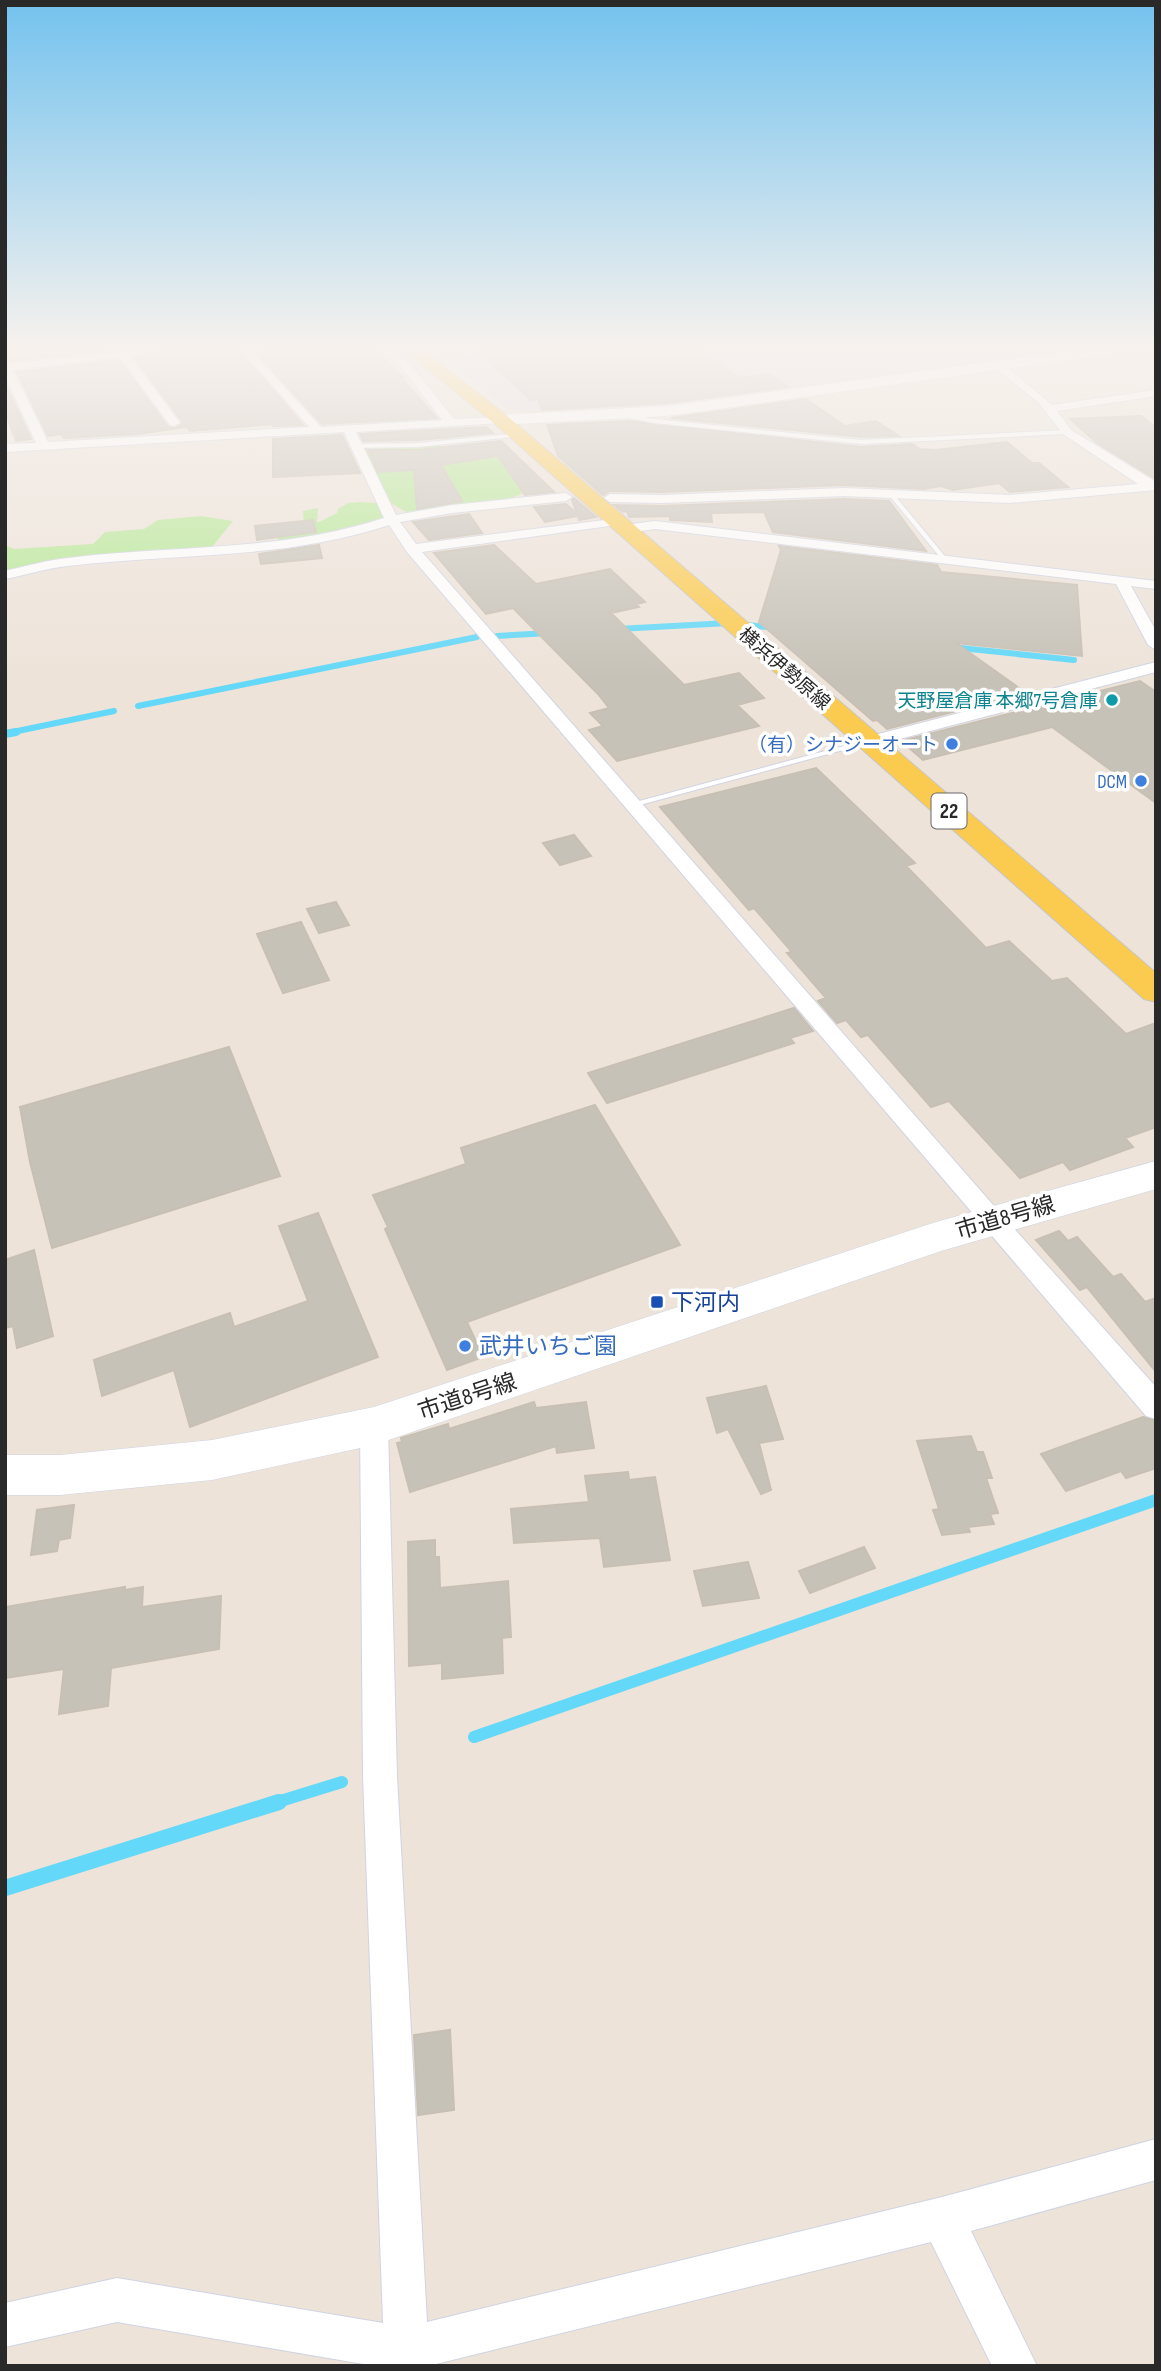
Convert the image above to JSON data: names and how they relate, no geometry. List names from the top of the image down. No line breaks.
{"streets":{"main road":["横浜伊勢原線","22"],"street":["市道8号線"]},"places":{"other":["天野屋倉庫 本郷7号倉庫","（有）シナジーオート","DCM","武井いちご園"],"transit":["下河内"]}}
